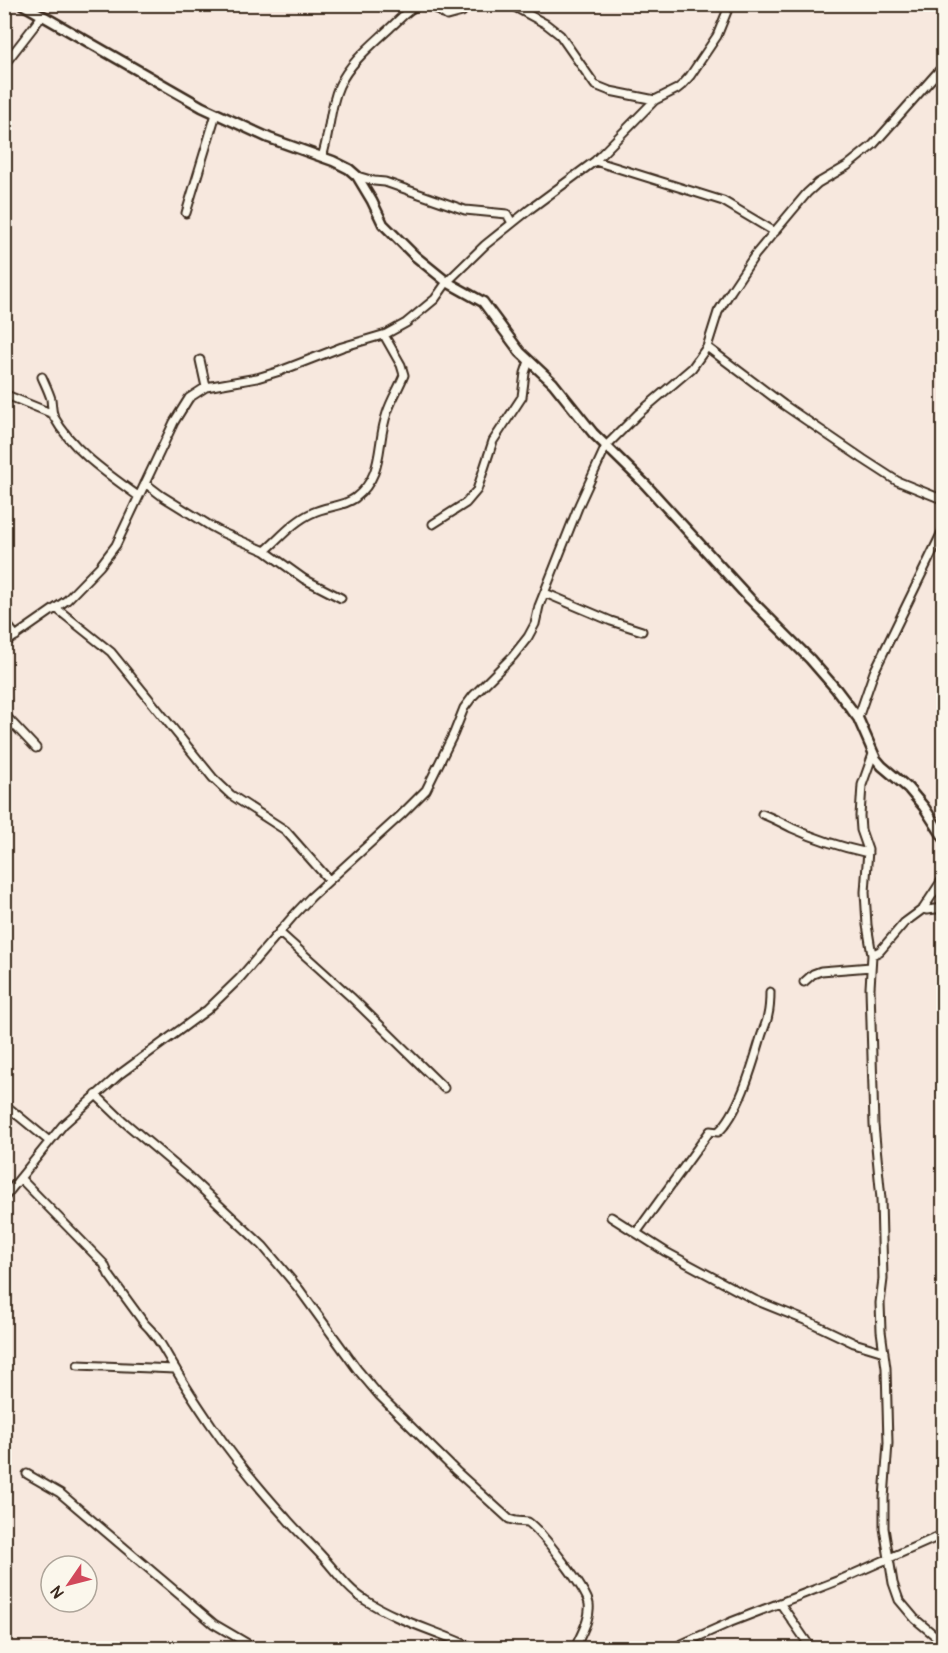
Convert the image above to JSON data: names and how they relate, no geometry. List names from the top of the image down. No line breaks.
{"north":"bottom left"}
